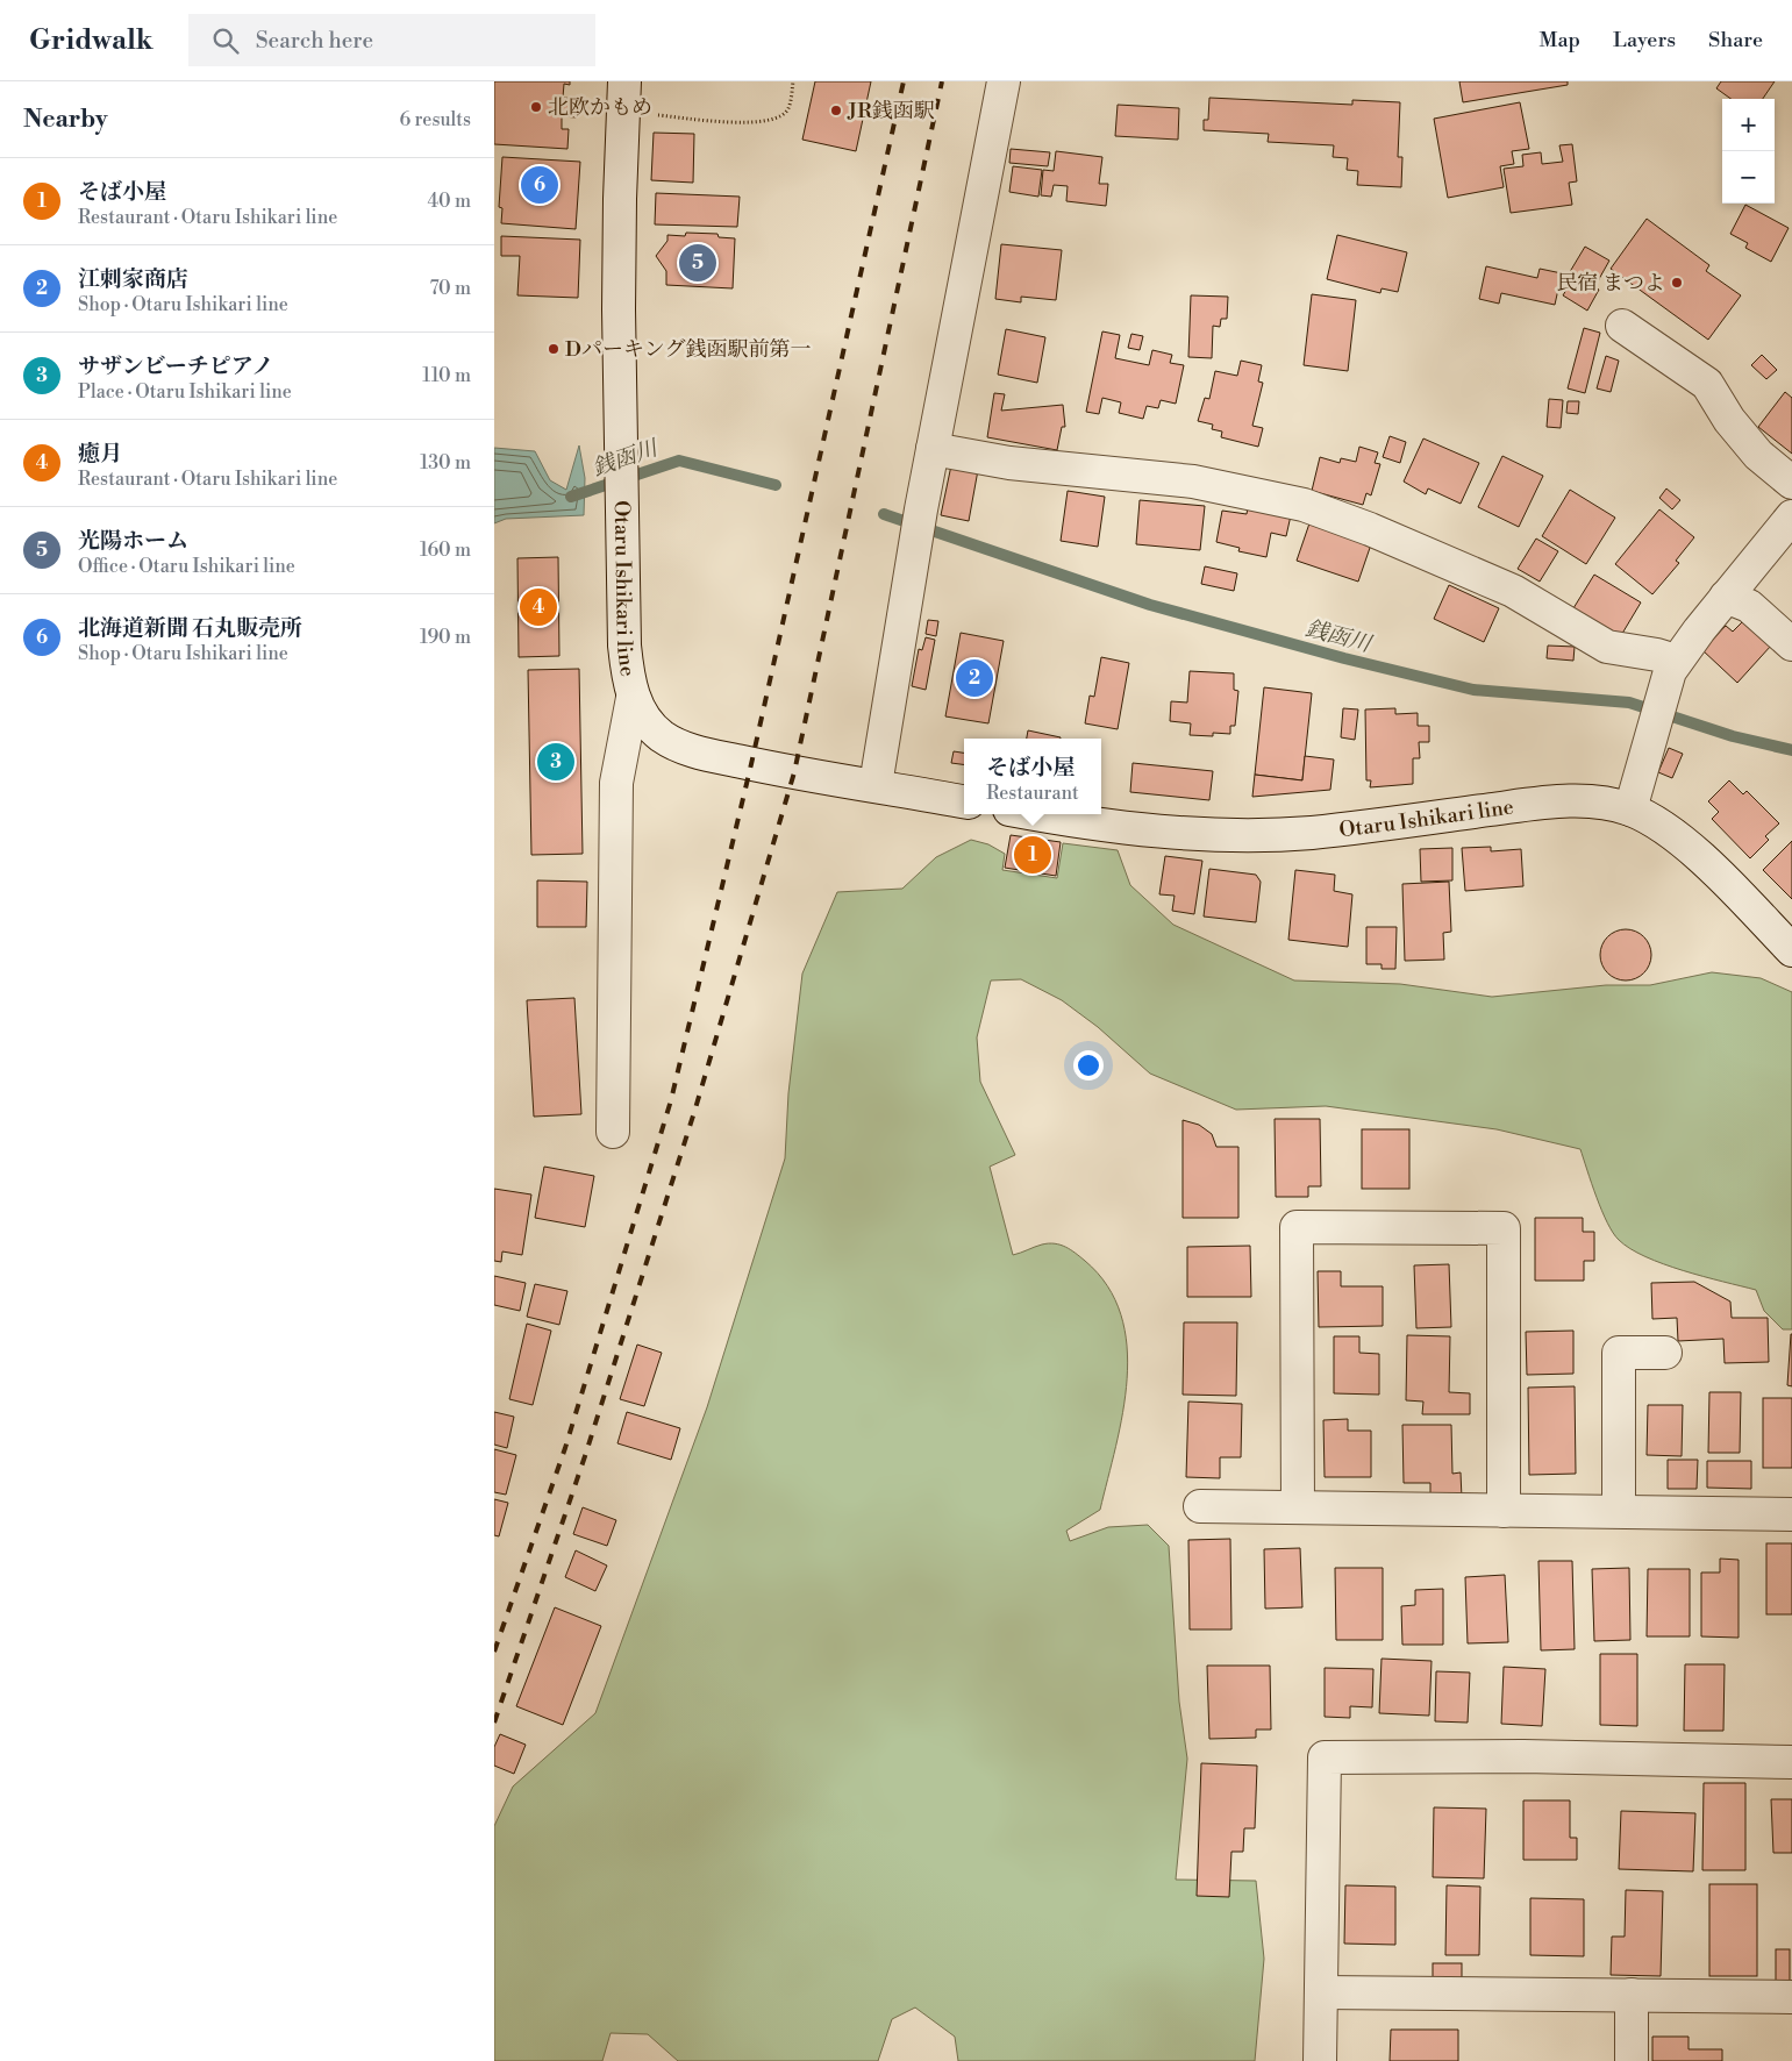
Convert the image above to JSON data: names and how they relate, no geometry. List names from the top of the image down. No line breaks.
{"streets":{"street":["Otaru Ishikari line"]},"water":["銭函川"],"places":["北欧かもめ","JR銭函駅","民宿 まつよ","Dパーキング銭函駅前第一"],"page":{"header":"Gridwalk","search":"Search here","nav":["Map","Layers","Share"],"heading":["Nearby","6 results"],"map_buttons":["+","−"],"list":[{"mark":"1","name":"そば小屋","note":"Restaurant · Otaru Ishikari line","value":"40 m"},{"mark":"2","name":"江刺家商店","note":"Shop · Otaru Ishikari line","value":"70 m"},{"mark":"3","name":"サザンビーチピアノ","note":"Place · Otaru Ishikari line","value":"110 m"},{"mark":"4","name":"癒月","note":"Restaurant · Otaru Ishikari line","value":"130 m"},{"mark":"5","name":"光陽ホーム","note":"Office · Otaru Ishikari line","value":"160 m"},{"mark":"6","name":"北海道新聞 石丸販売所","note":"Shop · Otaru Ishikari line","value":"190 m"}],"pins":["6","5","4","2","3","1"],"popup":["そば小屋","Restaurant"]}}
